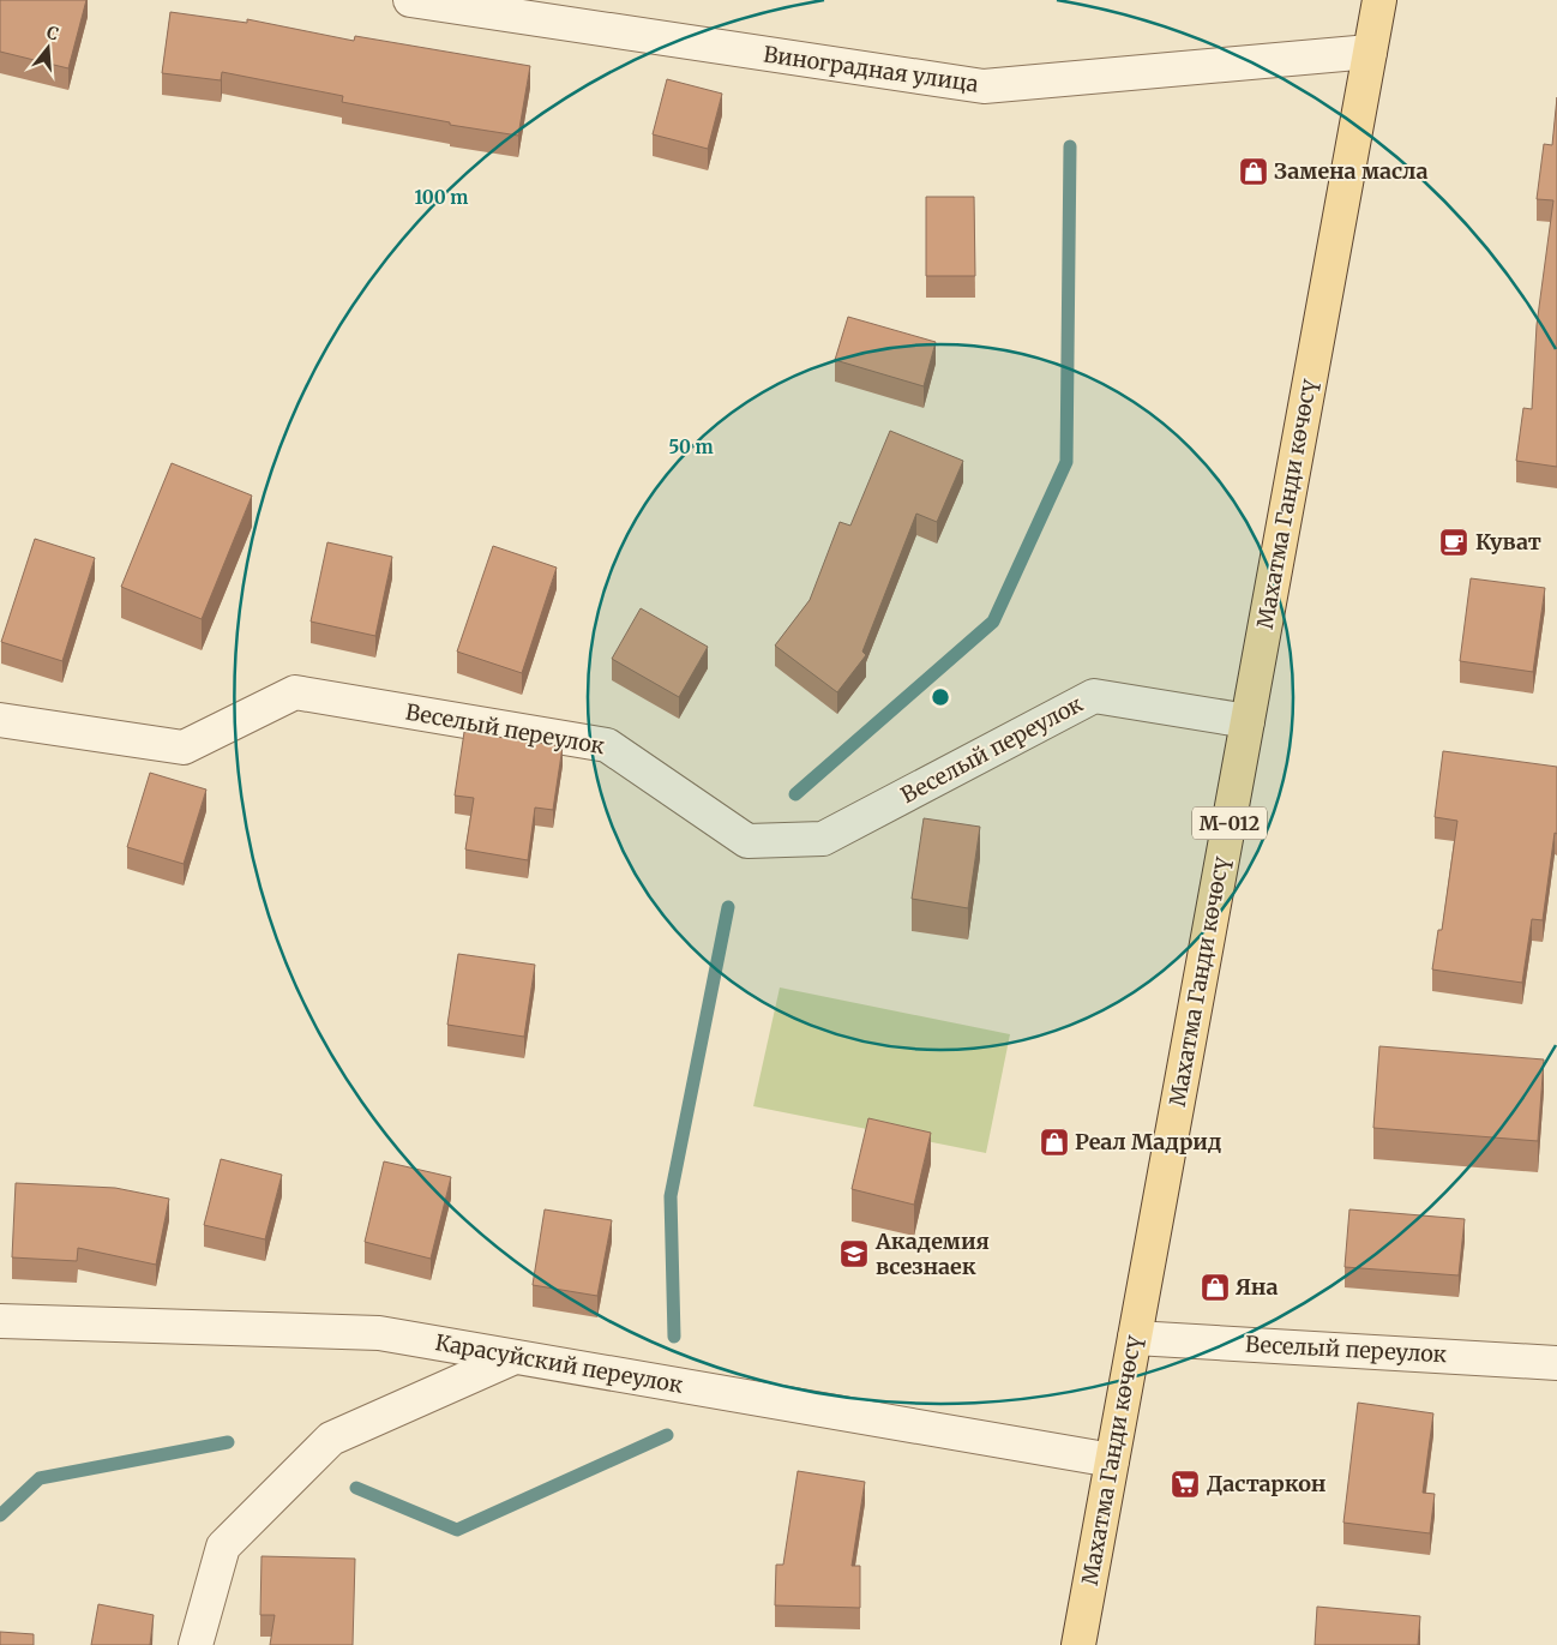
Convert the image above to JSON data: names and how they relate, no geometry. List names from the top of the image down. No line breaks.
{"streets":{"main road":["Махатма Ганди көчөсү","М-012"],"street":["Виноградная улица","Веселый переулок","Карасуйский переулок"]},"crossings":[["Виноградная улица","Махатма Ганди көчөсү"],["Махатма Ганди көчөсү","Веселый переулок"],["Махатма Ганди көчөсү","Карасуйский переулок"]],"places":{"shop":["Замена масла","Реал Мадрид","Яна"],"cafe":["Куват"],"school or university":["Академия всезнаек"],"supermarket":["Дастаркон"]},"north":"top","rings":["100 m","50 m"]}
